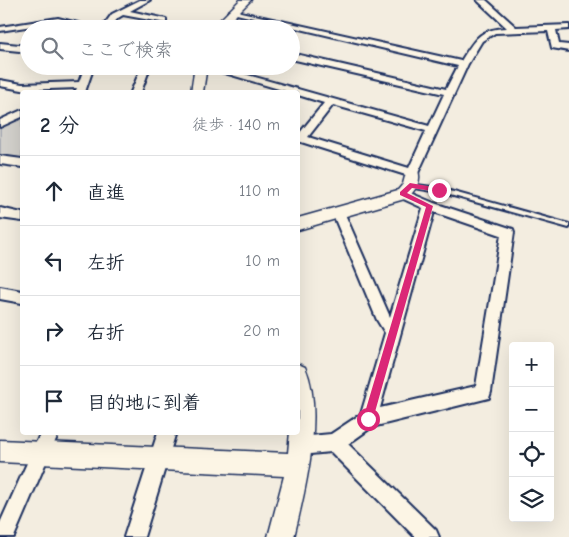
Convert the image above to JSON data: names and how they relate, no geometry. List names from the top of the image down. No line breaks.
{"page":{"search":"ここで検索","heading":["2 分","徒歩 · 140 m"],"list":[["直進","110 m"],["左折","10 m"],["右折","20 m"],"目的地に到着"],"map_buttons":["+","−"]}}
